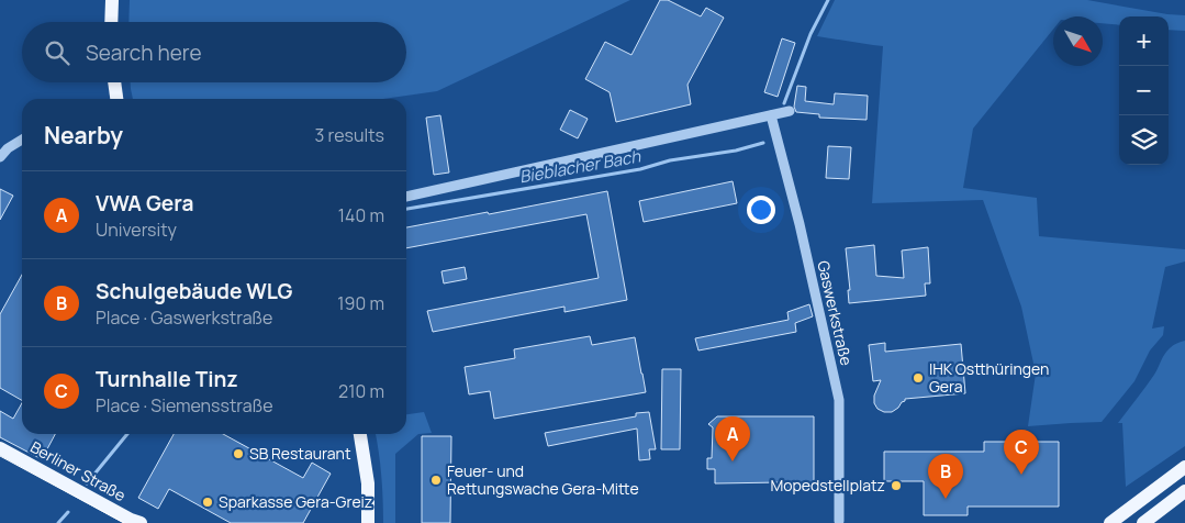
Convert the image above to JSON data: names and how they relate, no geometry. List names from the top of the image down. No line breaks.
{"streets":{"main road":["Berliner Straße"],"street":["Gaswerkstraße"]},"water":["Bieblacher Bach"],"places":["IHK Ostthüringen Gera","SB Restaurant","Feuer- und Rettungswache Gera-Mitte","Mopedstellplatz","Sparkasse Gera-Greiz"],"north":"bottom right","page":{"map_buttons":["+","−"],"search":"Search here","heading":["Nearby","3 results"],"list":[{"mark":"A","name":"VWA Gera","note":"University","value":"140 m"},{"mark":"B","name":"Schulgebäude WLG","note":"Place · Gaswerkstraße","value":"190 m"},{"mark":"C","name":"Turnhalle Tinz","note":"Place · Siemensstraße","value":"210 m"}],"pins":["A","C","B"]}}
